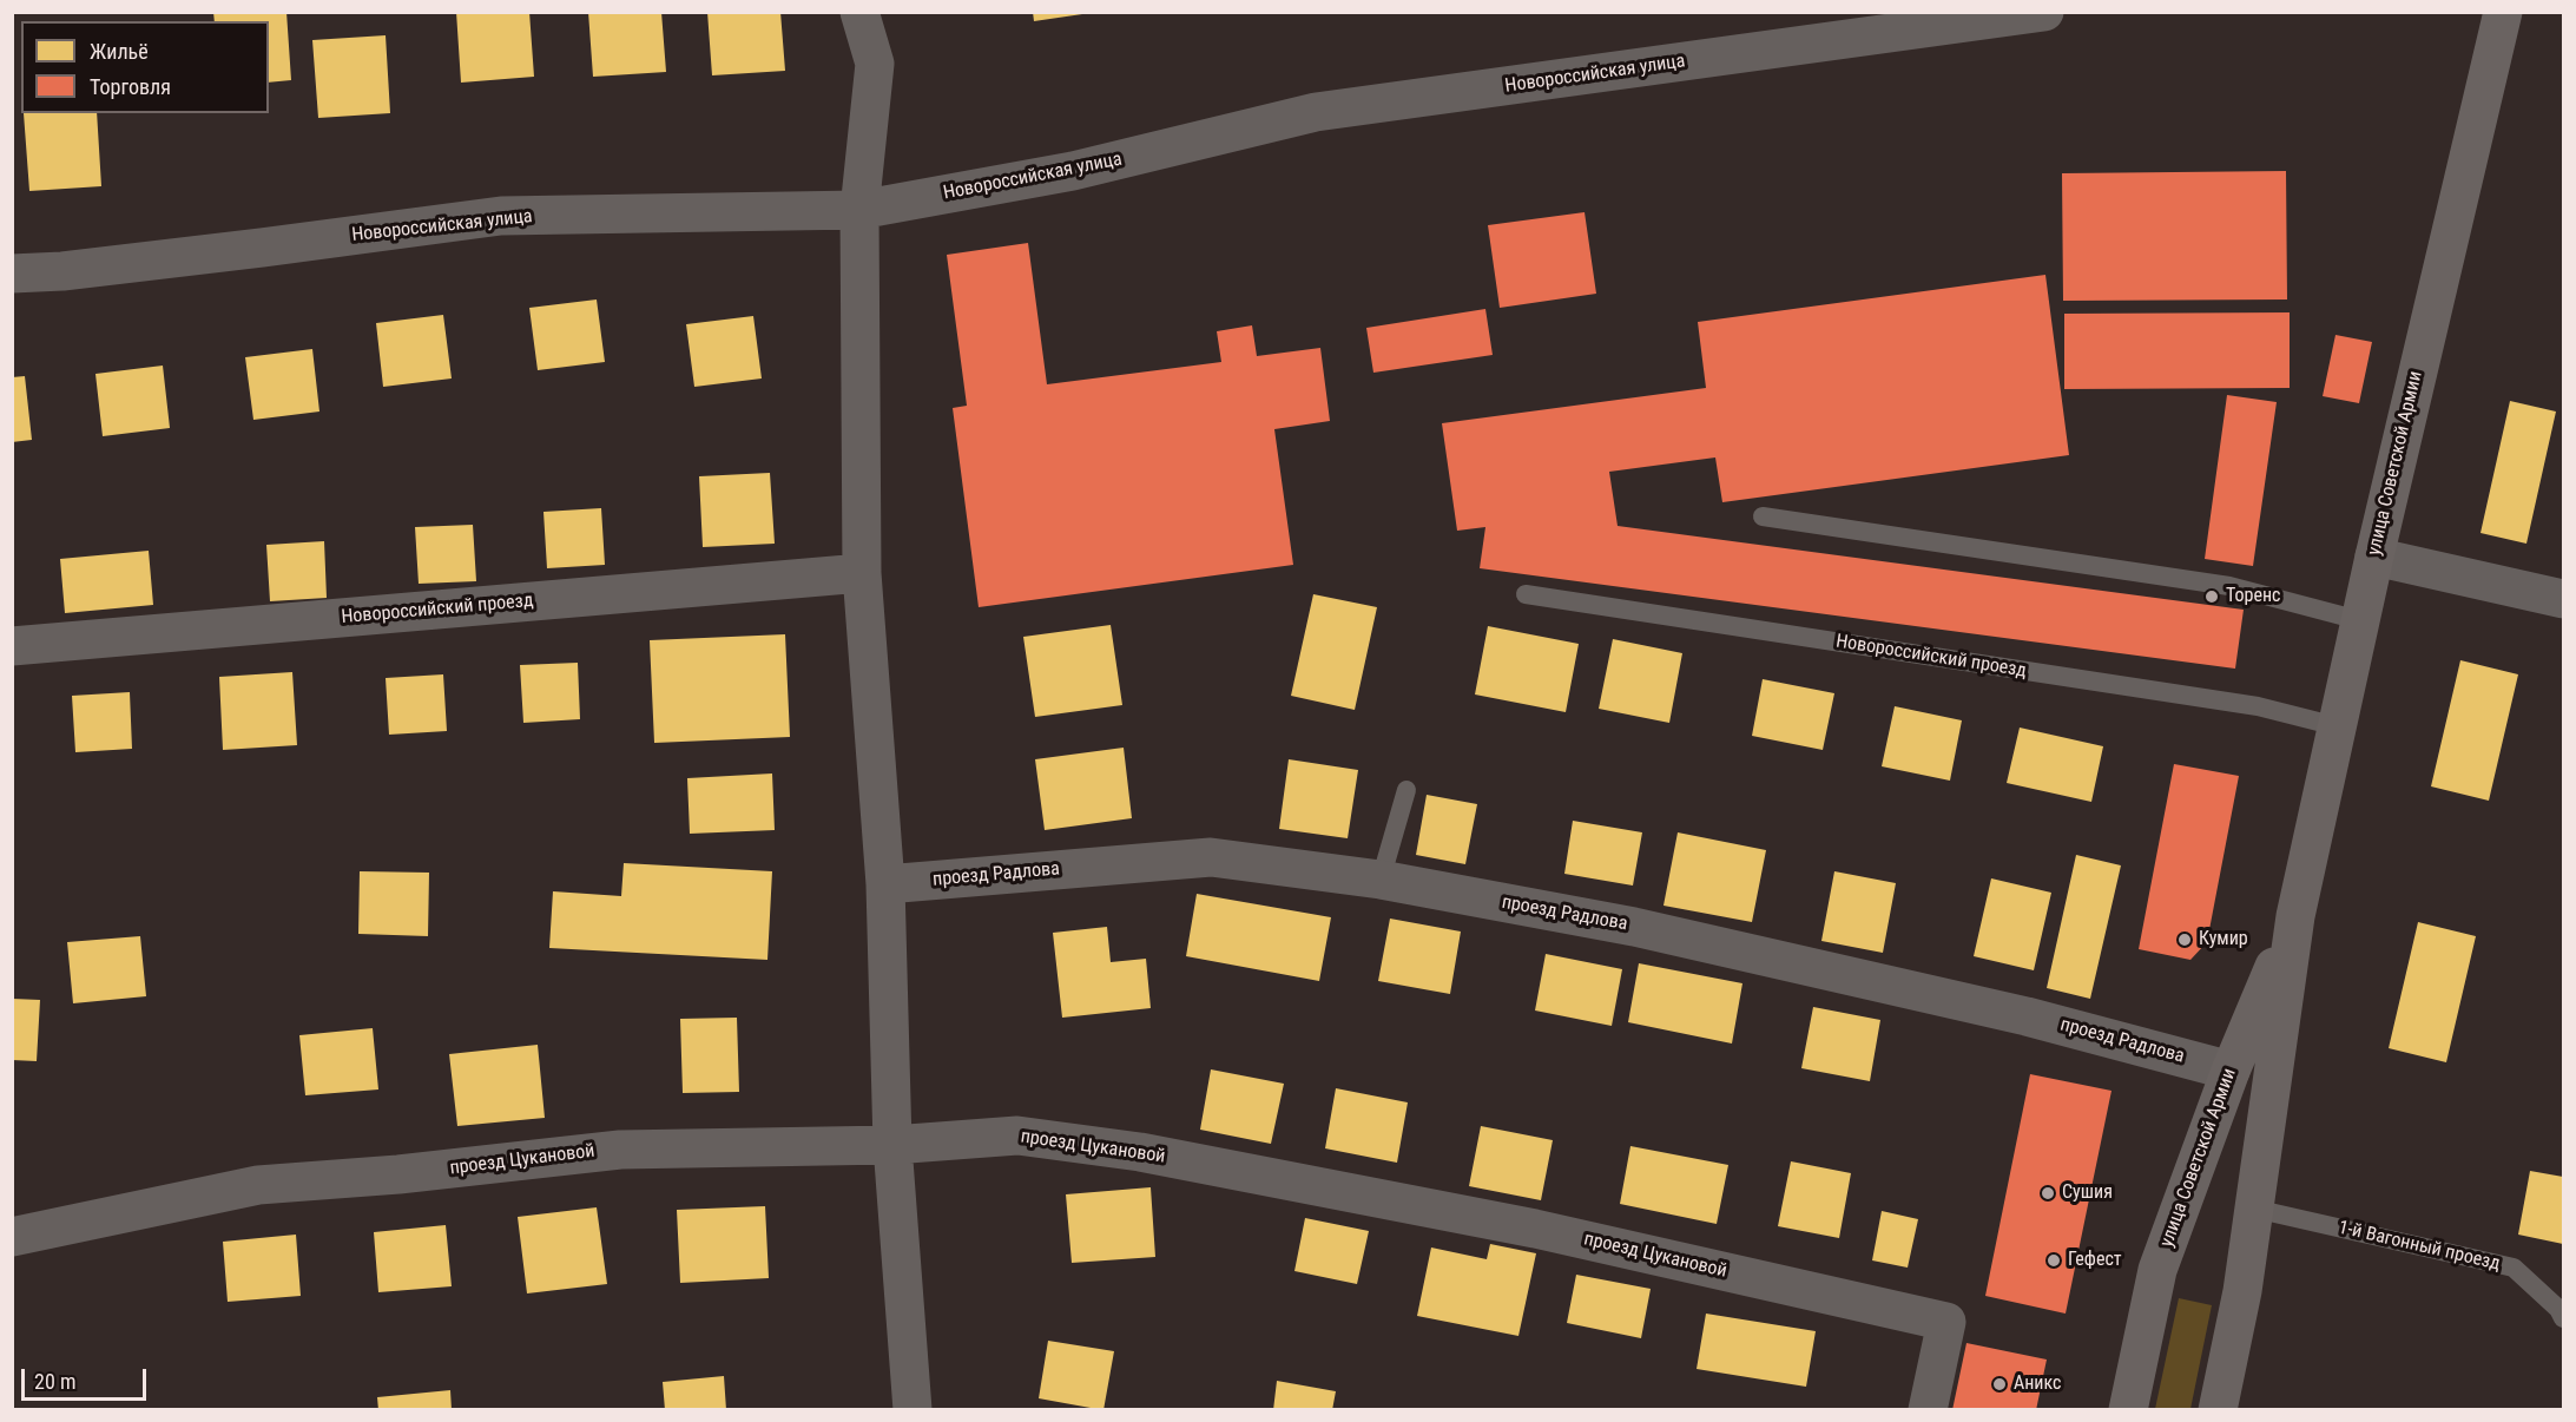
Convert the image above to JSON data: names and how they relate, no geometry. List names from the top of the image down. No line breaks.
{"streets":{"street":["Новороссийская улица","улица Советской Армии","Новороссийский проезд","проезд Радлова","проезд Цукановой"],"lane":["1-й Вагонный проезд"]},"crossings":[["улица Советской Армии","Новороссийский проезд"],["улица Советской Армии","проезд Радлова"],["улица Советской Армии","1-й Вагонный проезд"]],"places":["Торенс","Кумир","Сушия","Гефест","Аникс"],"legend":["Жильё","Торговля"],"scale_bar":"20 m"}
